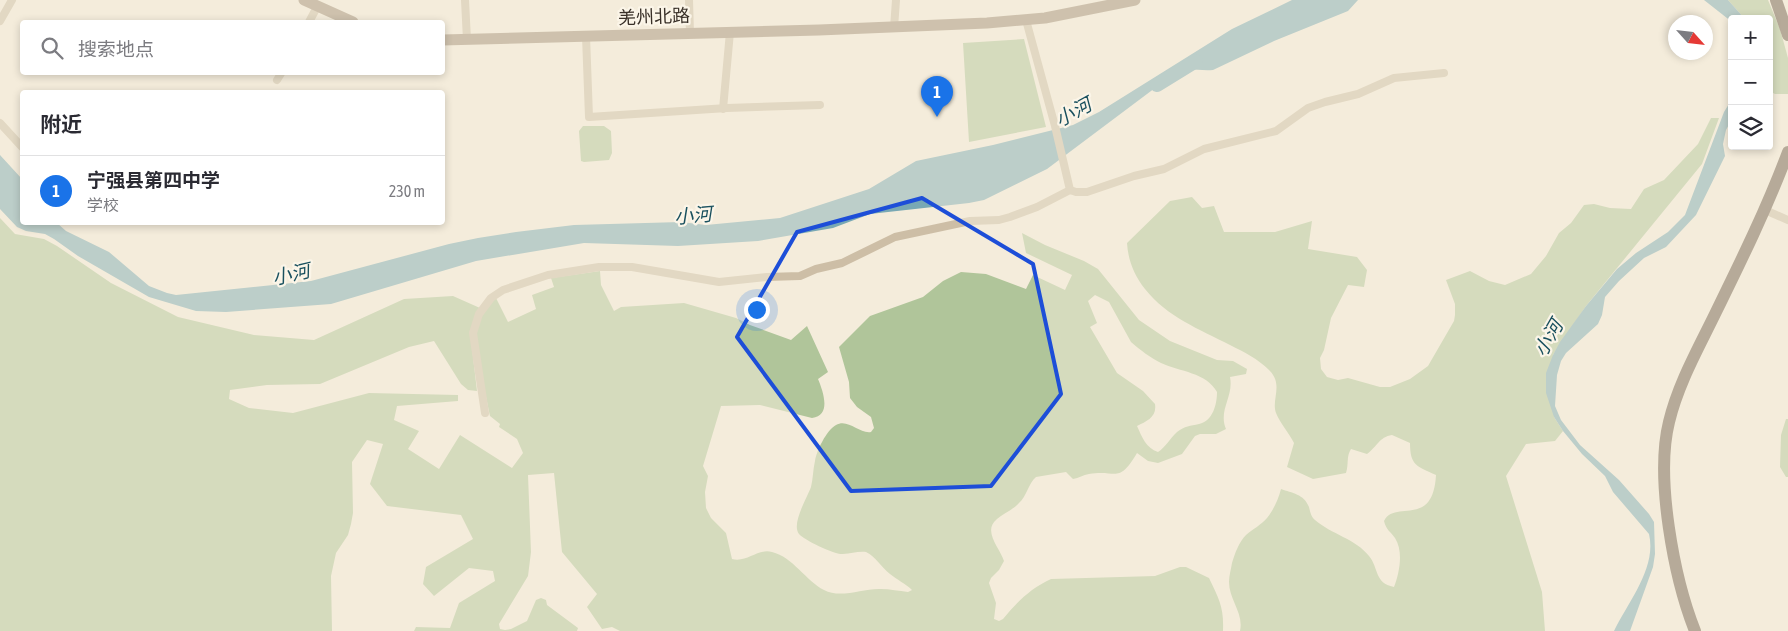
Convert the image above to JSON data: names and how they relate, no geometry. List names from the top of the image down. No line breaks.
{"streets":{"main road":["羌州北路"]},"water":["小河"],"north":"bottom right","page":{"map_buttons":["+","−"],"search":"搜索地点","pins":"1","heading":"附近","list":[{"mark":"1","name":"宁强县第四中学","note":"学校","value":"230 m"}]}}
